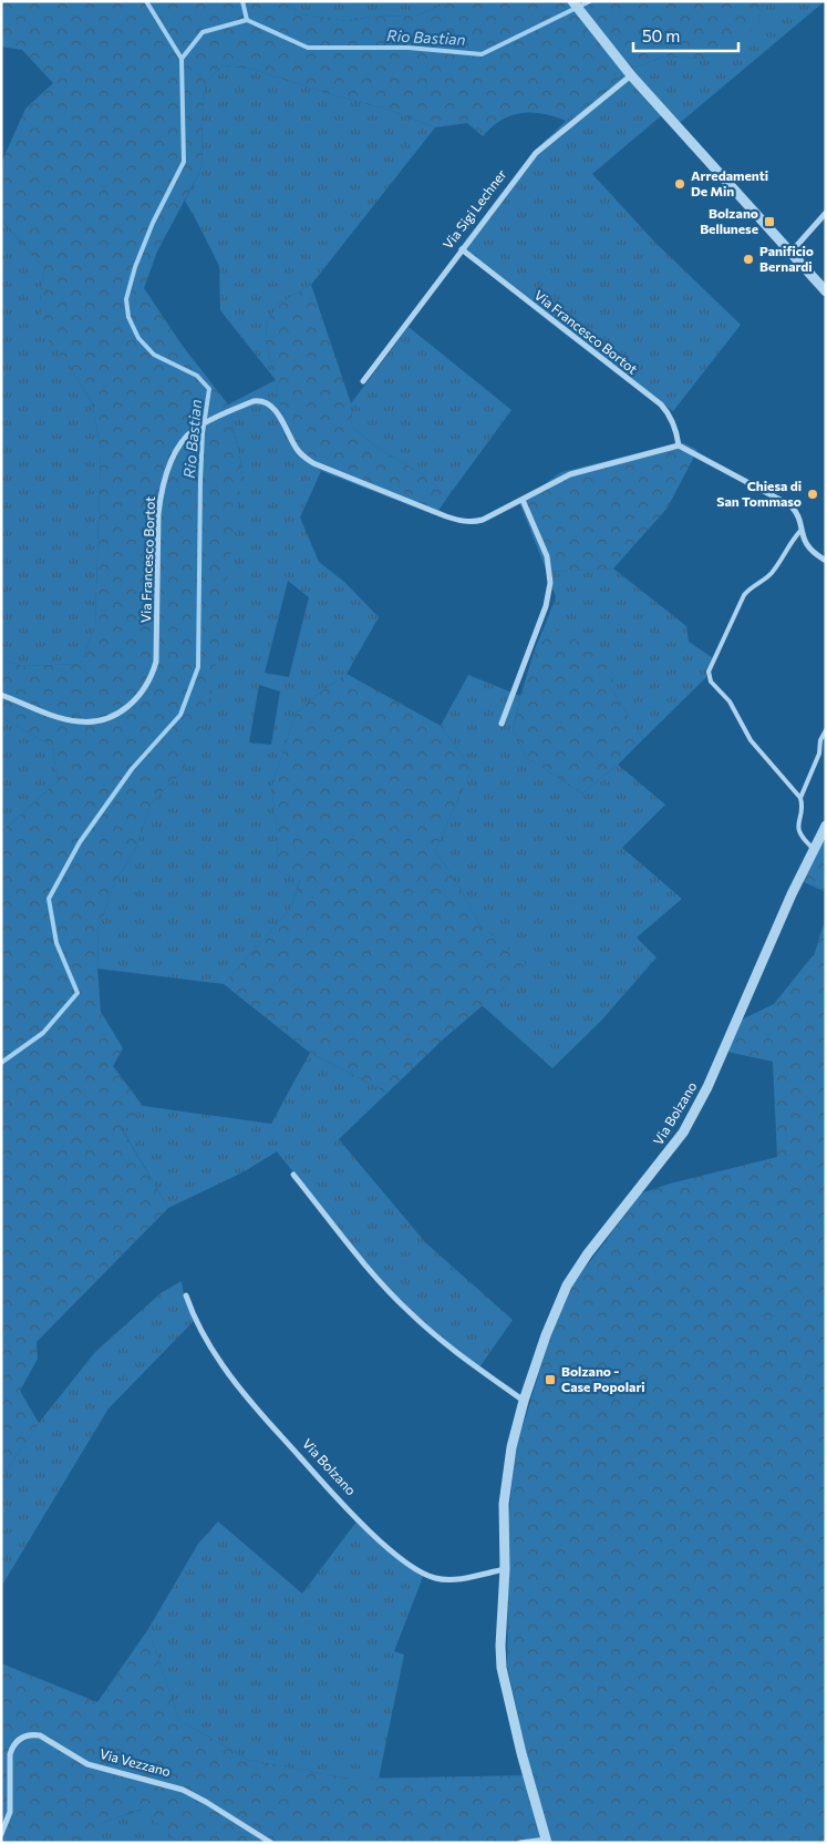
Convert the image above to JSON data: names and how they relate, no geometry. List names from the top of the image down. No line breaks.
{"streets":{"street":["Via Sigi Lechner","Via Francesco Bortot","Via Bolzano","Via Vezzano"]},"crossings":[["Via Sigi Lechner","Via Francesco Bortot"]],"water":["Rio Bastian"],"places":{"other":["Arredamenti De Min","Panificio Bernardi","Chiesa di San Tommaso"],"transit":["Bolzano Bellunese","Bolzano - Case Popolari"]},"scale_bar":"50 m"}
